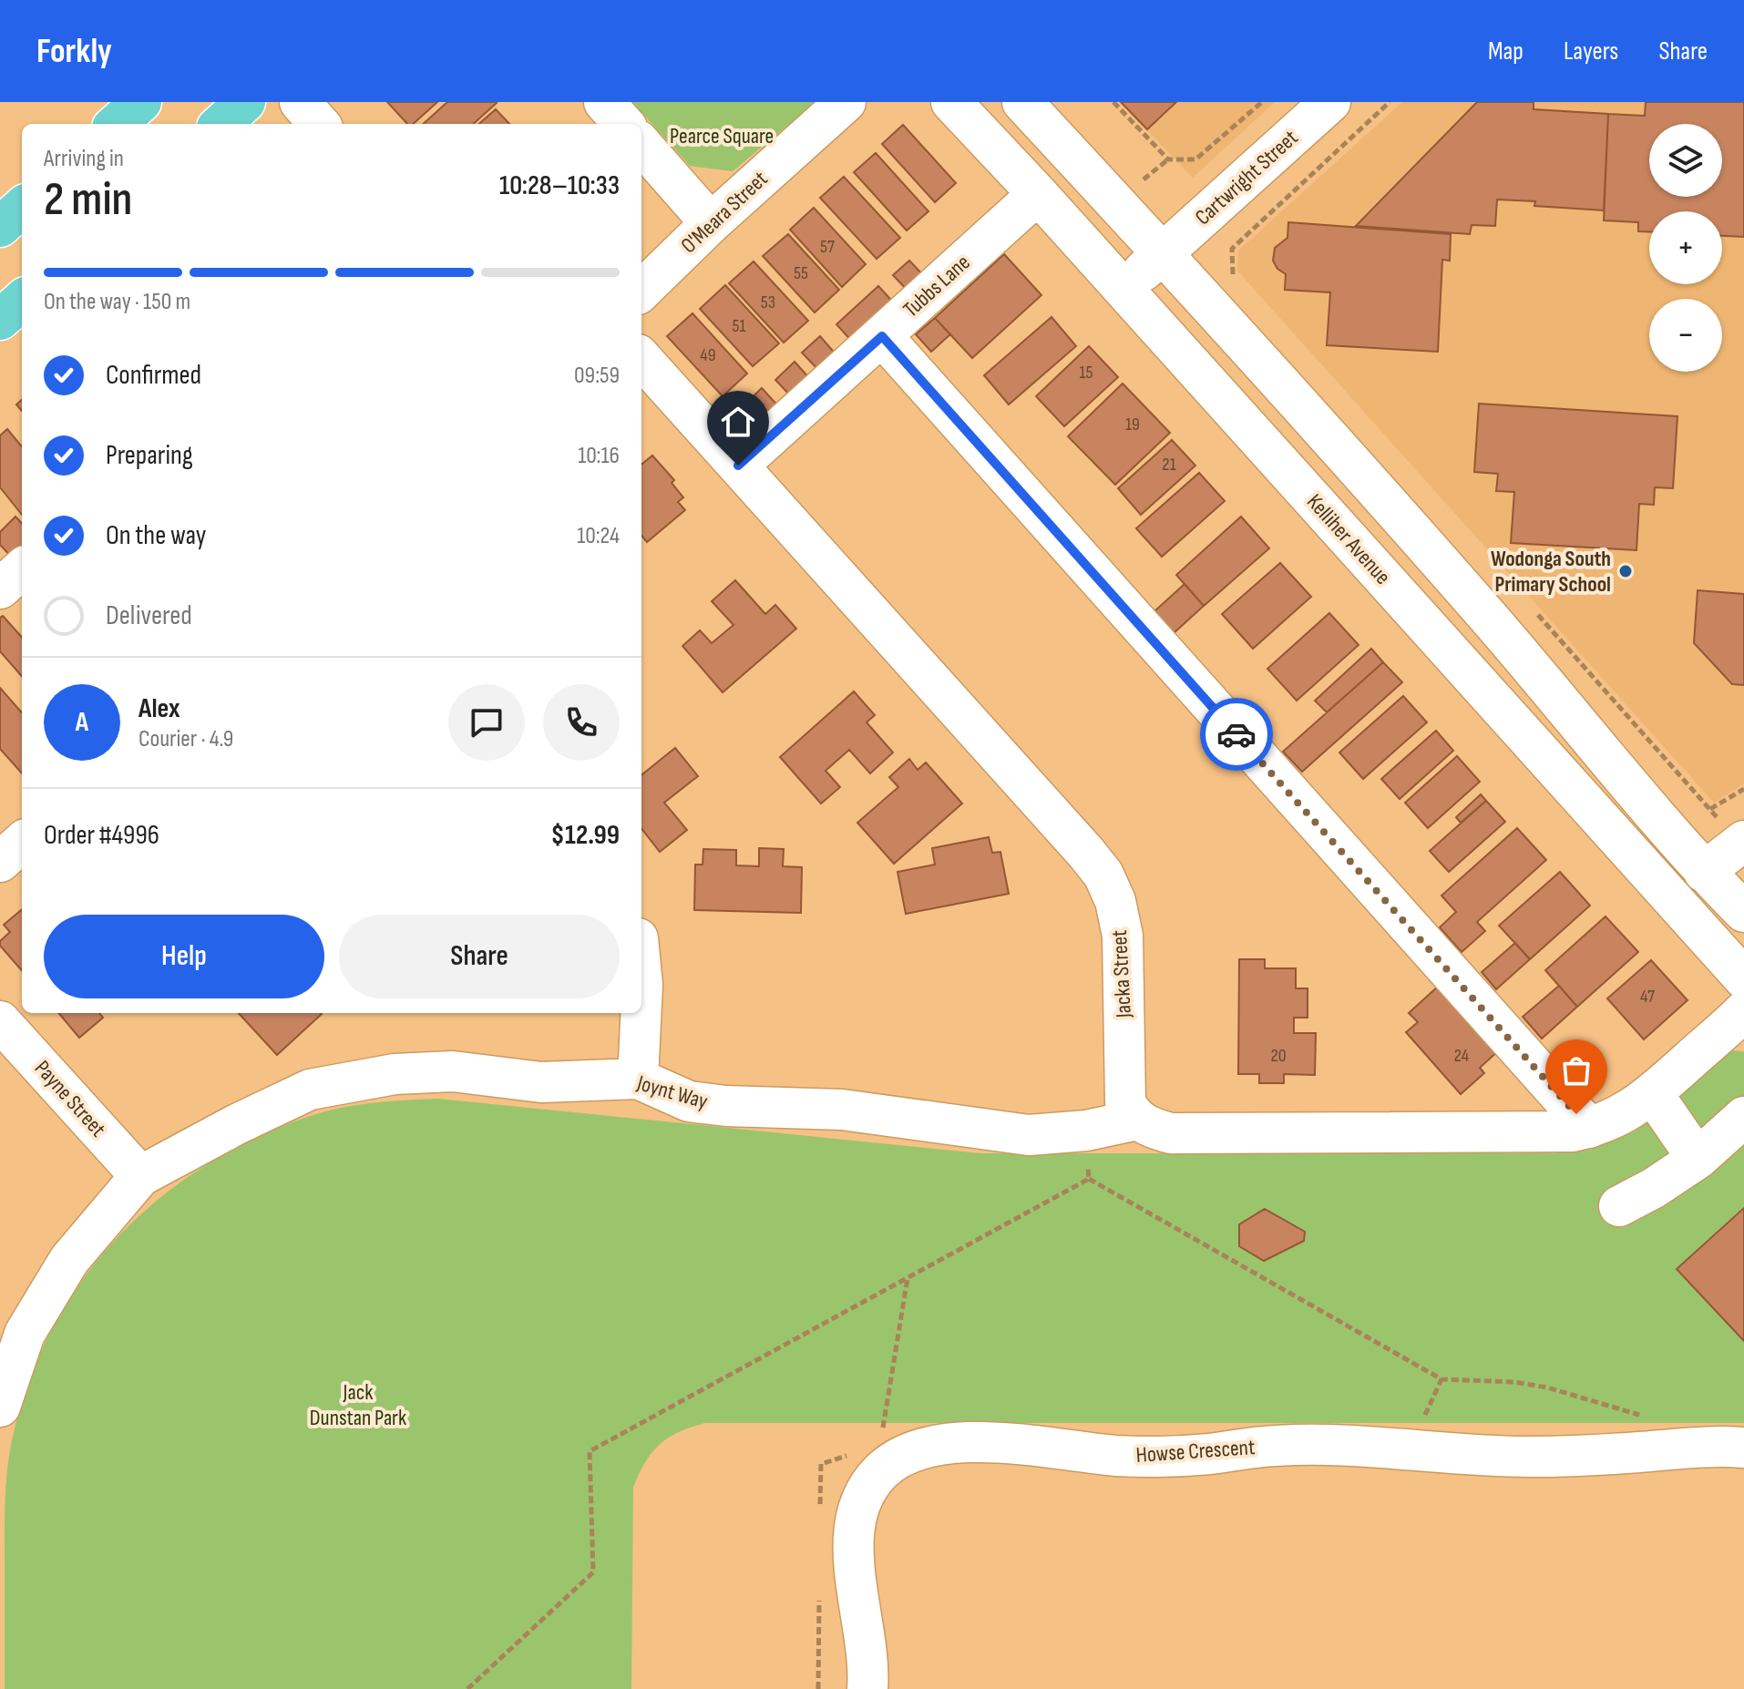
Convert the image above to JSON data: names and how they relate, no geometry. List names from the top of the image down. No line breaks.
{"streets":{"street":["Cartwright Street","O'Meara Street","Tubbs Lane","Kelliher Avenue","Jacka Street","Joynt Way","Payne Street","Howse Crescent"]},"crossings":[["Cartwright Street","Kelliher Avenue"],["Tubbs Lane","Kelliher Avenue"],["Tubbs Lane","Jacka Street"],["Jacka Street","Joynt Way"],["Joynt Way","Payne Street"]],"parks":["Pearce Square","Jack Dunstan Park"],"places":["Wodonga South Primary School"],"house_numbers":["57","55","53","51","49","15","19","21","47","20","24"],"page":{"header":"Forkly","nav":["Map","Layers","Share"],"map_buttons":["+","−"],"heading":["2 min","Arriving in","10:28–10:33"],"panel":["Alex","Courier · 4.9","Order #4996","$12.99"],"bar":"On the way · 150 m","list":[["Confirmed","09:59"],["Preparing","10:16"],["On the way","10:24"],"Delivered"],"round":"A","buttons":["Help","Share"]}}
